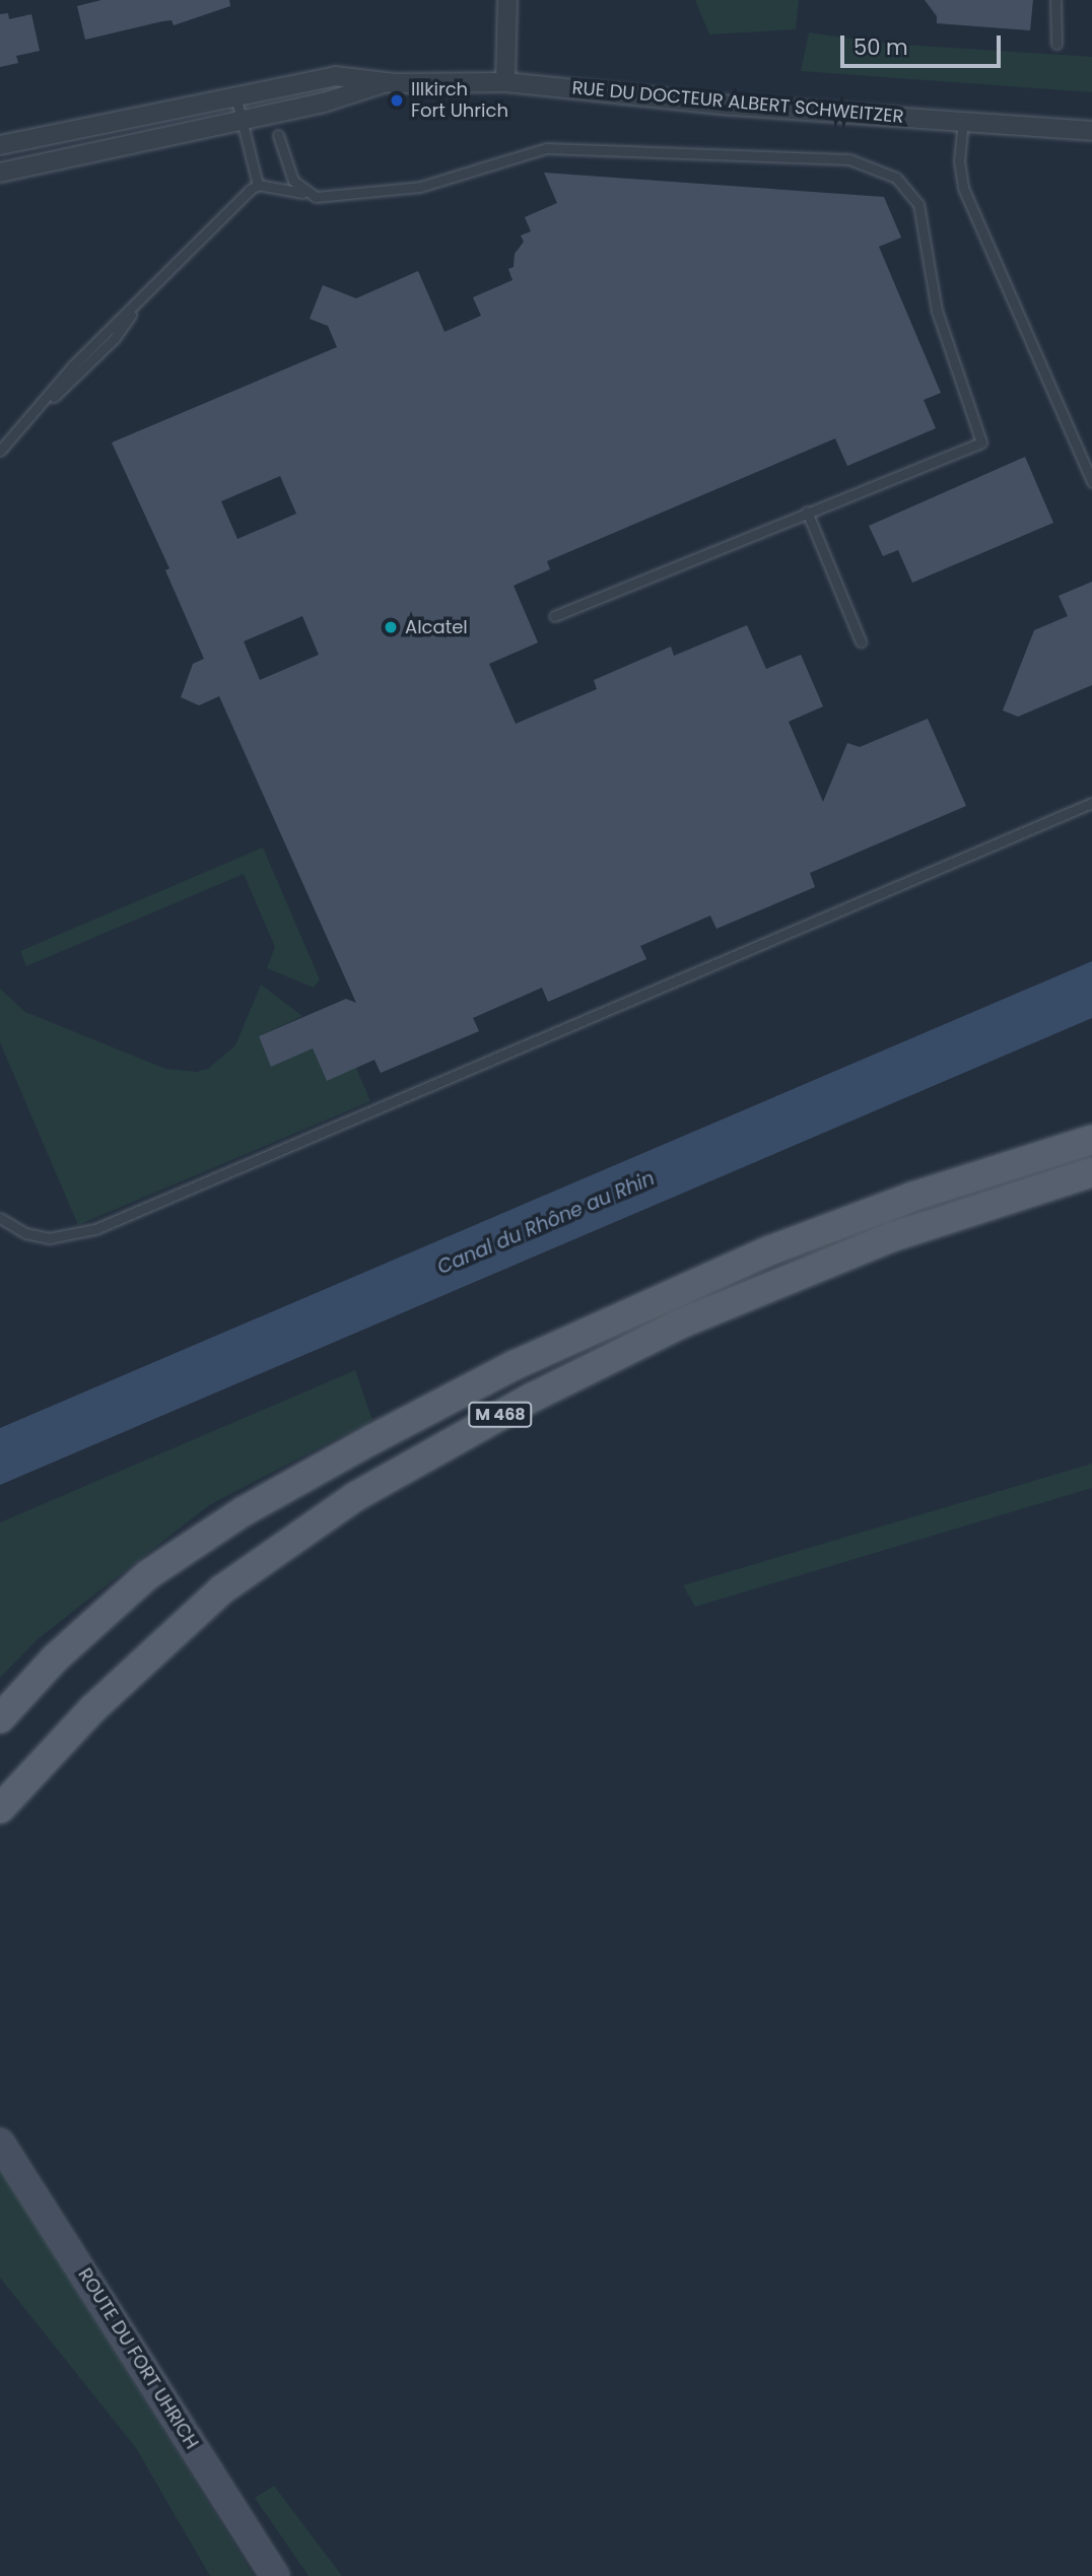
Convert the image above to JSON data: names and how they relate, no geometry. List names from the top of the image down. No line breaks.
{"streets":{"main road":["M 468"],"street":["RUE DU DOCTEUR ALBERT SCHWEITZER","ROUTE DU FORT UHRICH"]},"water":["Canal du Rhône au Rhin"],"places":["Illkirch Fort Uhrich","Alcatel"],"scale_bar":"50 m"}
